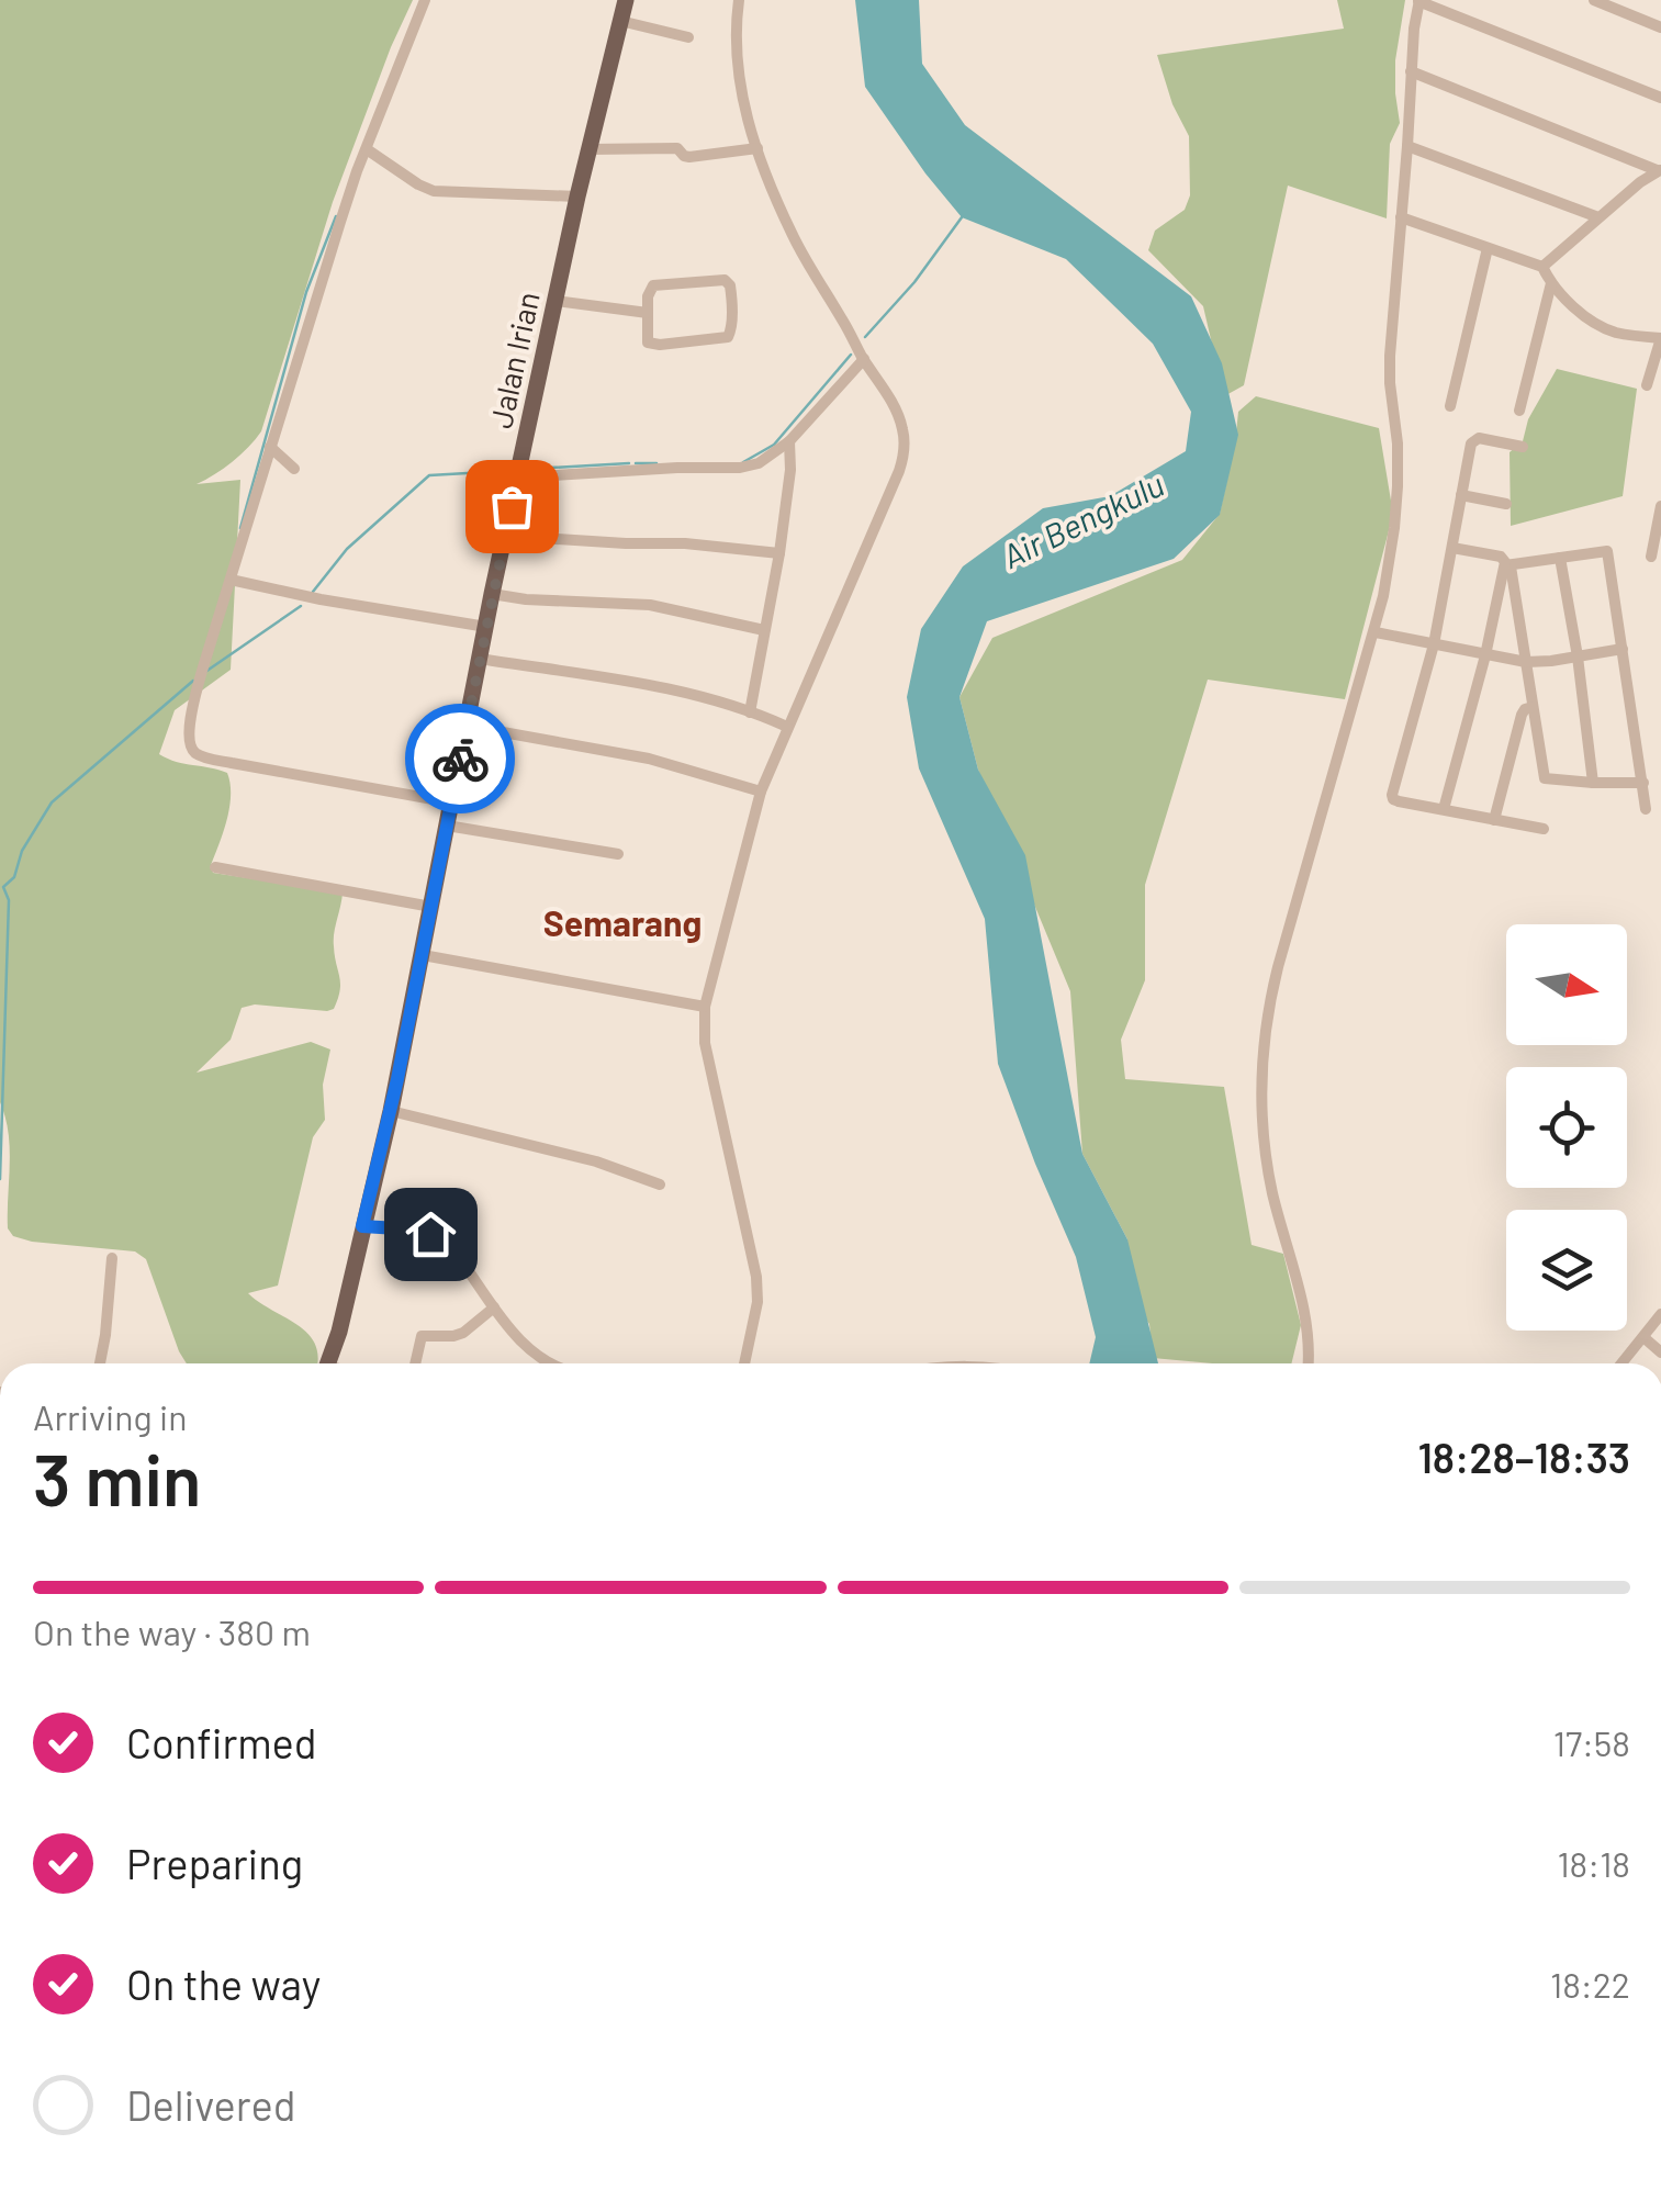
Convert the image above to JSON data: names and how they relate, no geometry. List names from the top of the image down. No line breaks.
{"streets":{"main road":["Jalan Irian"]},"districts":["Semarang"],"water":["Air Bengkulu"],"north":"right","page":{"heading":["3 min","Arriving in","18:28–18:33"],"bar":"On the way · 380 m","list":[["Confirmed","17:58"],["Preparing","18:18"],["On the way","18:22"],"Delivered"]}}
